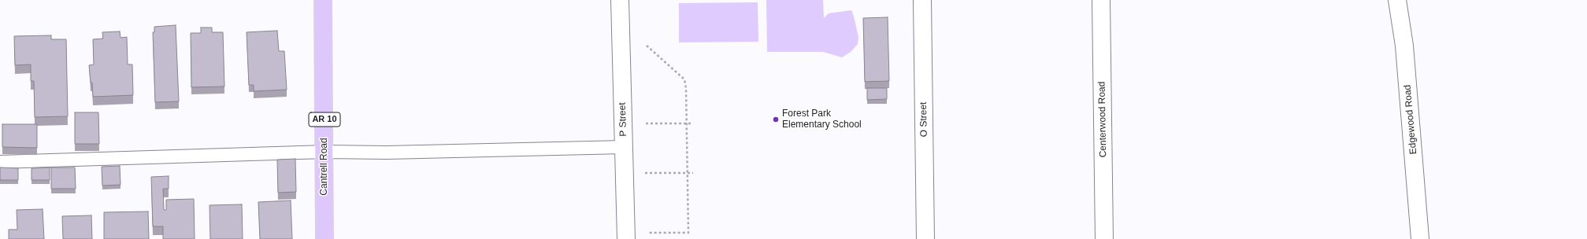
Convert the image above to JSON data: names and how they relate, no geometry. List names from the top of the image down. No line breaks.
{"streets":{"main road":["AR 10","Cantrell Road"],"street":["P Street","O Street","Centerwood Road","Edgewood Road"]},"places":["Forest Park Elementary School"]}
